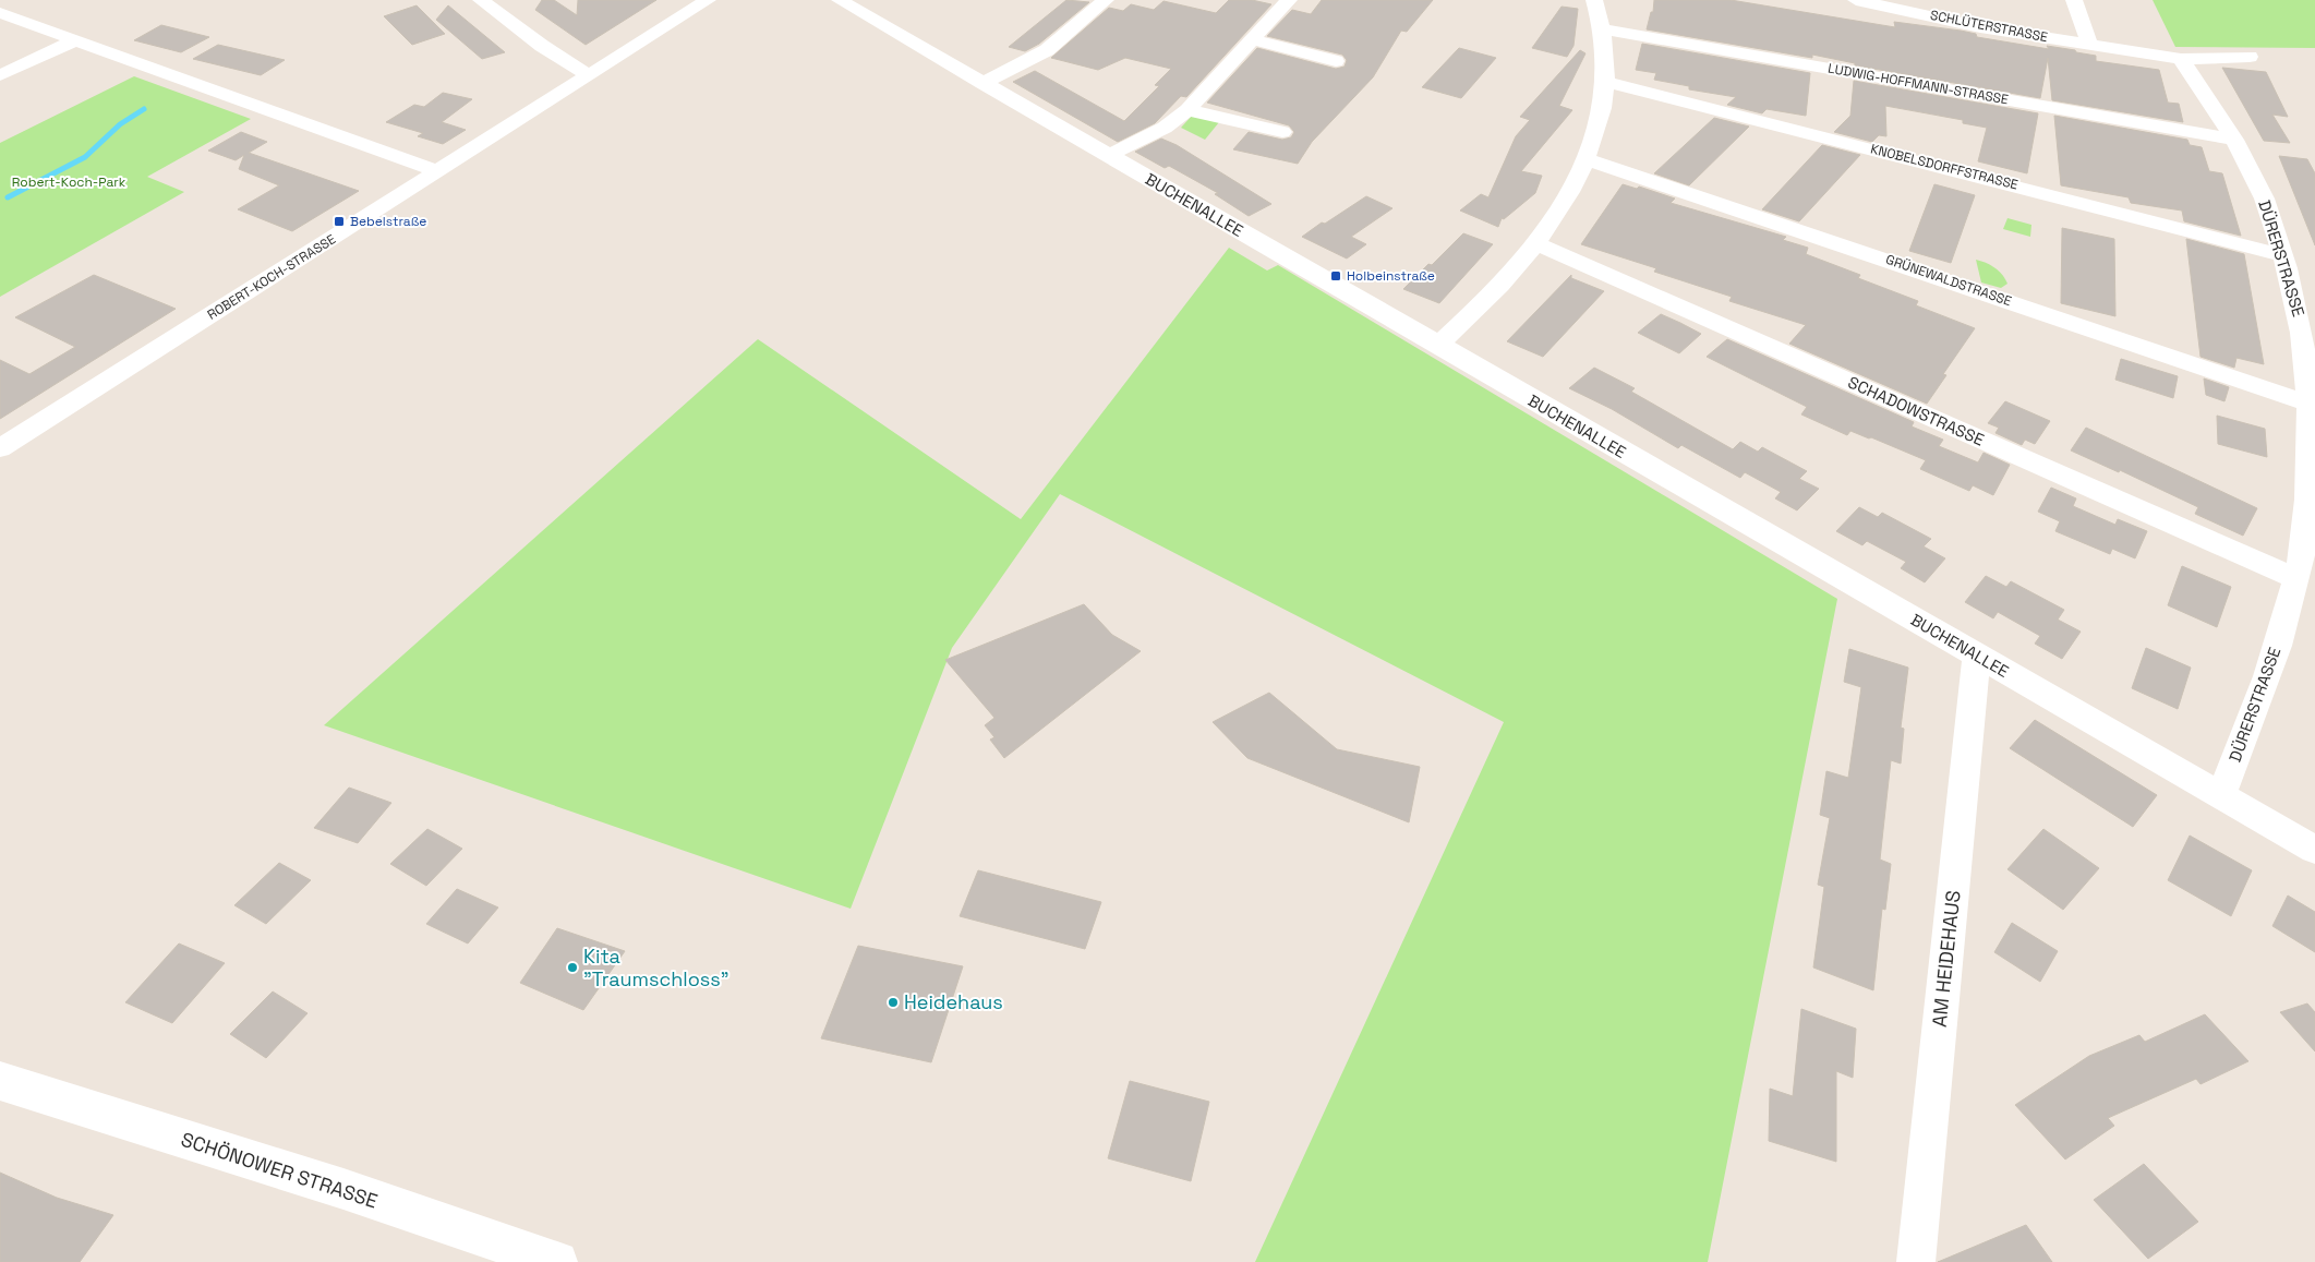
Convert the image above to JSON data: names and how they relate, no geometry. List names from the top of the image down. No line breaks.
{"streets":{"street":["SCHLÜTERSTRASSE","LUDWIG-HOFFMANN-STRASSE","KNOBELSDORFFSTRASSE","BUCHENALLEE","DÜRERSTRASSE","ROBERT-KOCH-STRASSE","GRÜNEWALDSTRASSE","SCHADOWSTRASSE","AM HEIDEHAUS","SCHÖNOWER STRASSE"]},"crossings":[["SCHLÜTERSTRASSE","DÜRERSTRASSE"],["LUDWIG-HOFFMANN-STRASSE","DÜRERSTRASSE"],["KNOBELSDORFFSTRASSE","DÜRERSTRASSE"],["BUCHENALLEE","DÜRERSTRASSE"],["BUCHENALLEE","AM HEIDEHAUS"],["DÜRERSTRASSE","GRÜNEWALDSTRASSE"],["DÜRERSTRASSE","SCHADOWSTRASSE"]],"parks":["Robert-Koch-Park"],"places":{"transit":["Bebelstraße","Holbeinstraße"],"other":["Kita \"Traumschloss\"","Heidehaus"]}}
